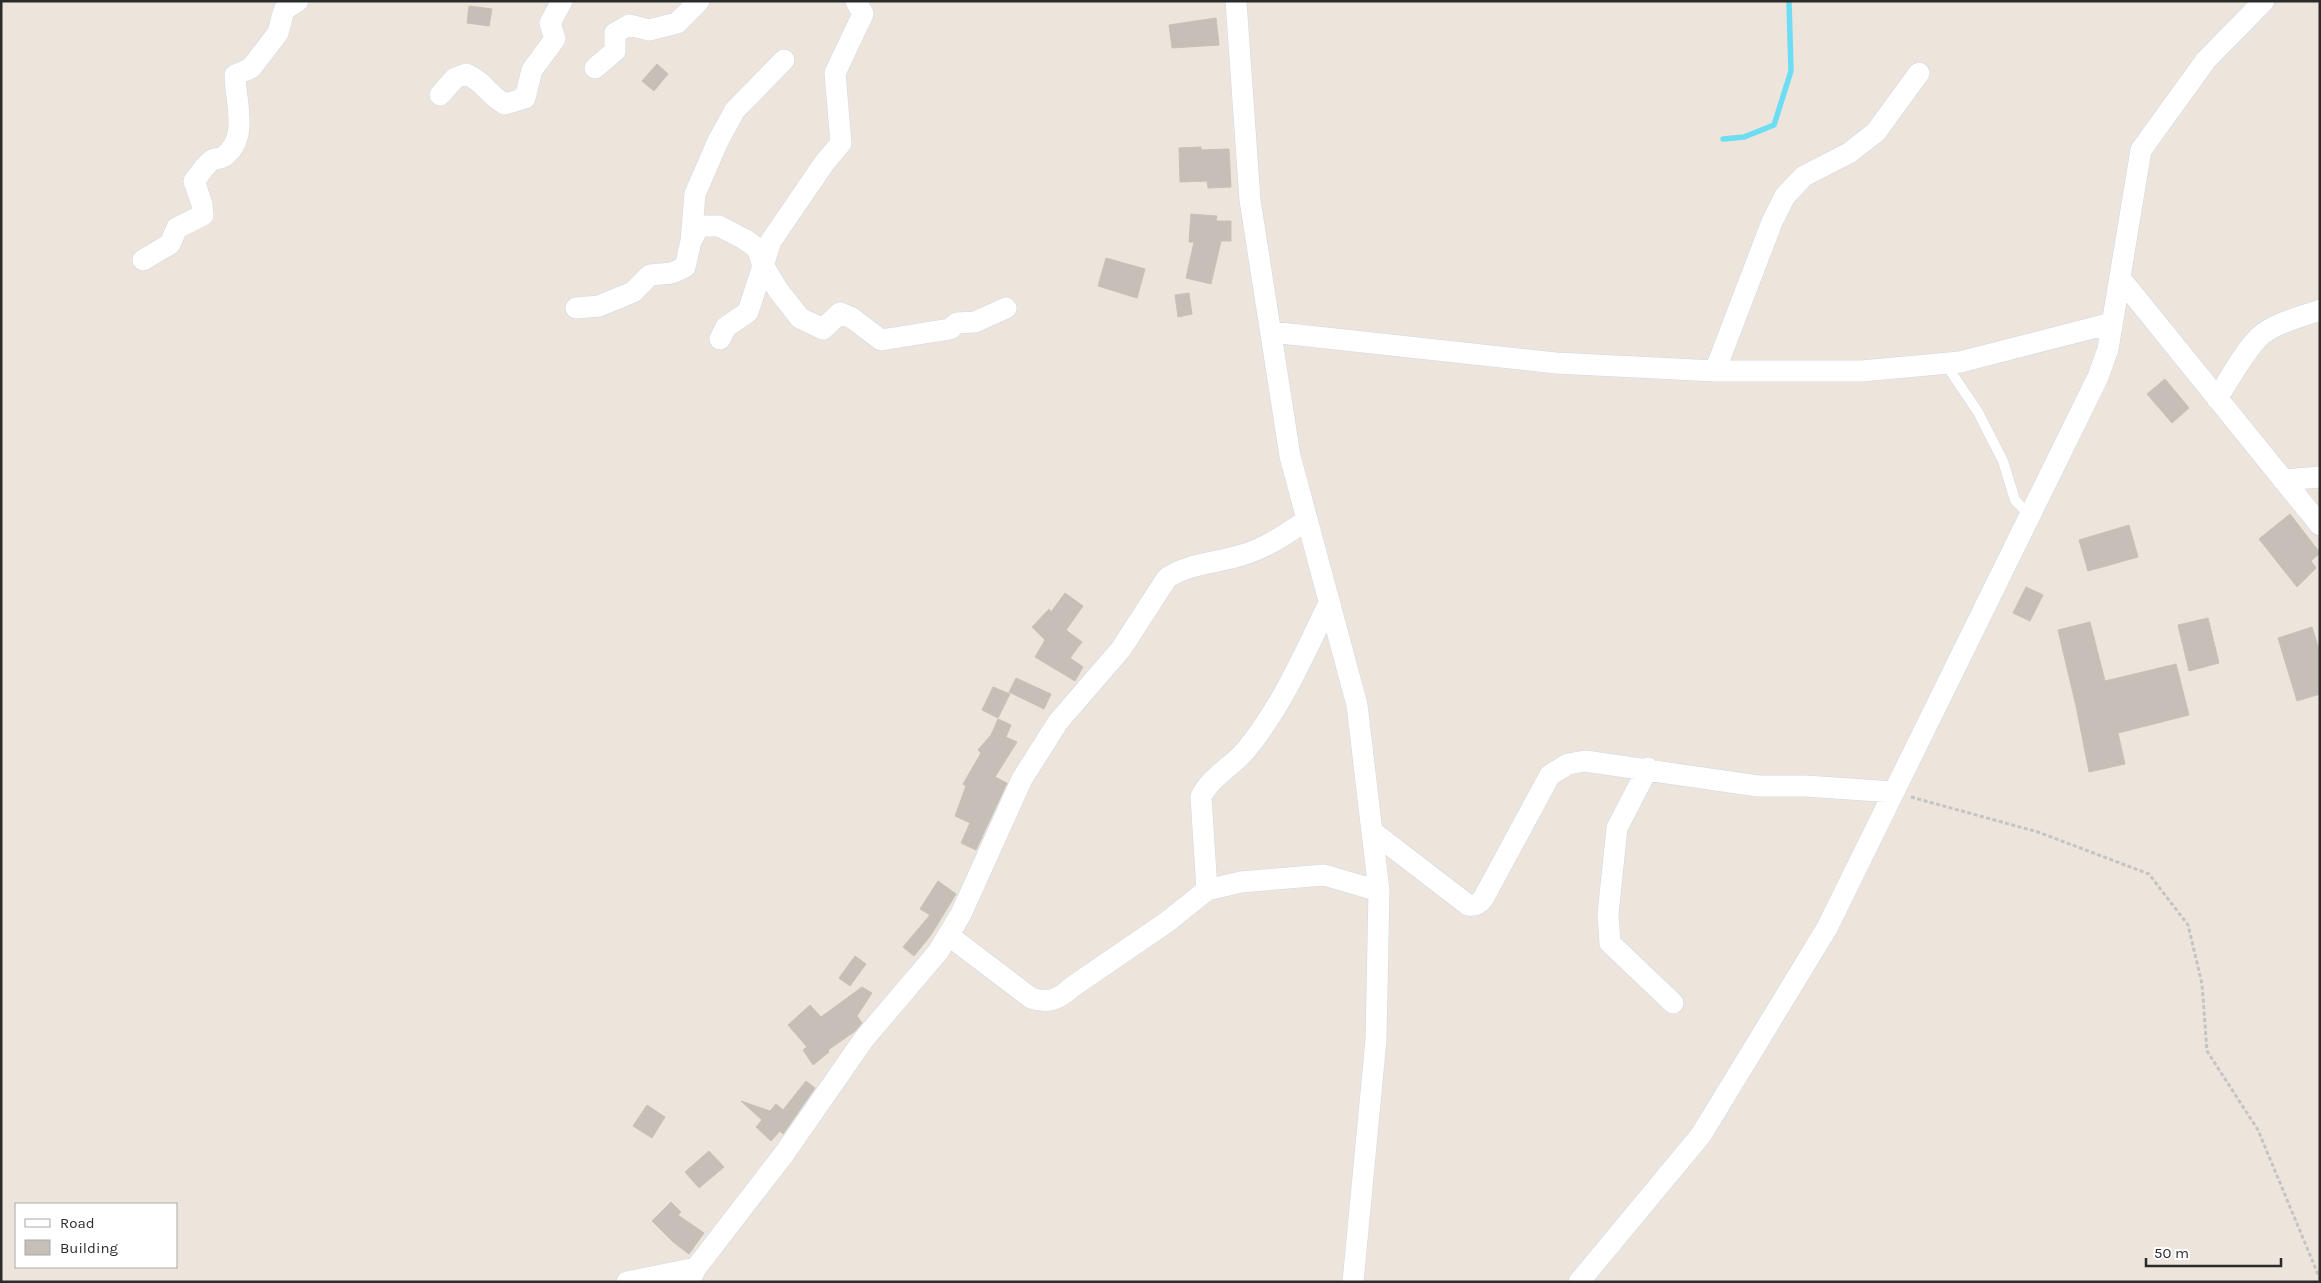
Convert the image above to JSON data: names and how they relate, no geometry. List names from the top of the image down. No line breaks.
{"legend":["Road","Building"],"scale_bar":"50 m"}
